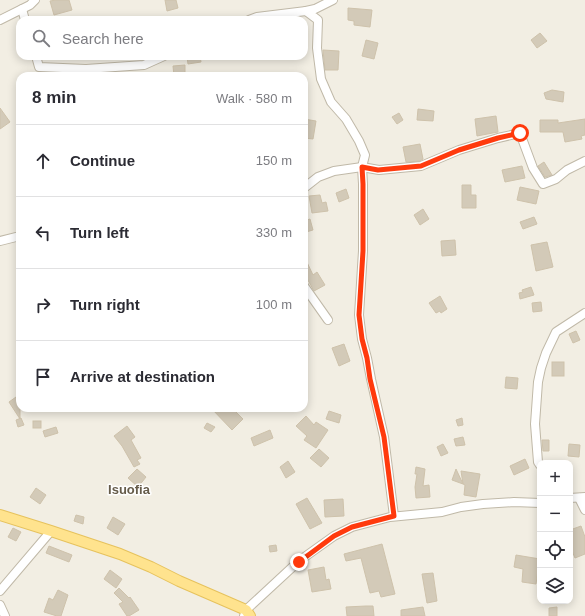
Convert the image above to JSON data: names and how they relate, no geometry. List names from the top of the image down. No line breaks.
{"districts":["Isuofia"],"page":{"search":"Search here","heading":["8 min","Walk · 580 m"],"list":[["Continue","150 m"],["Turn left","330 m"],["Turn right","100 m"],"Arrive at destination"],"map_buttons":["+","−"]}}
